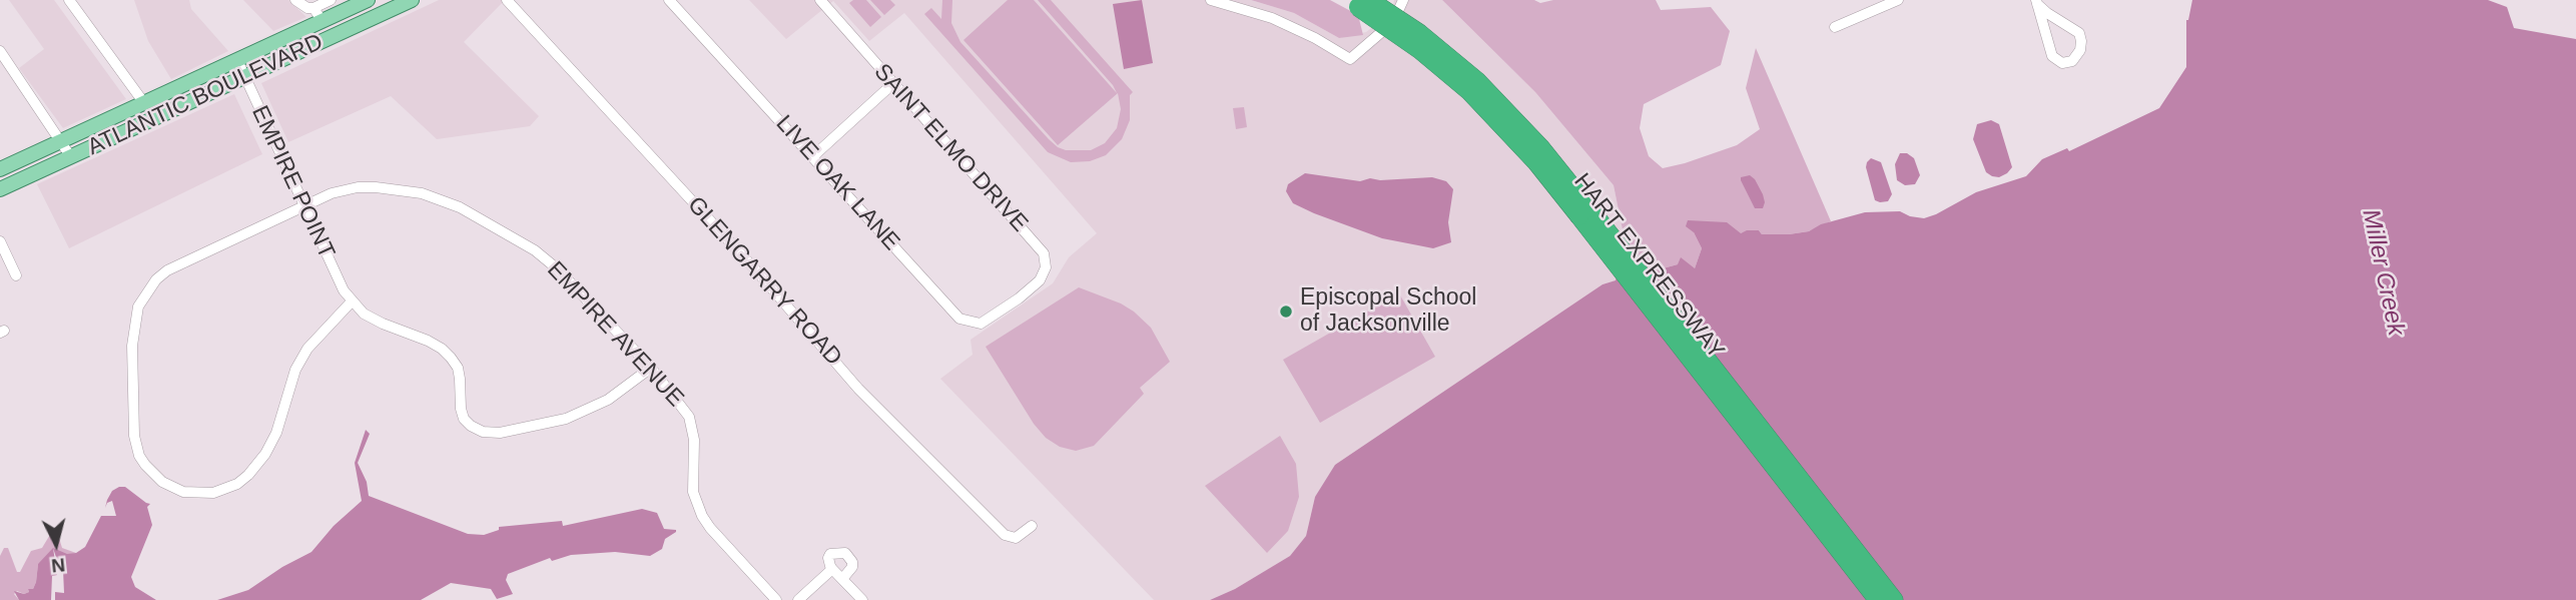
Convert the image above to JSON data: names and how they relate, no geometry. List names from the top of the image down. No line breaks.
{"streets":{"highway":["HART EXPRESSWAY"],"main road":["ATLANTIC BOULEVARD"],"street":["SAINT ELMO DRIVE","EMPIRE POINT","LIVE OAK LANE","GLENGARRY ROAD","EMPIRE AVENUE"]},"crossings":[["ATLANTIC BOULEVARD","EMPIRE POINT"],["SAINT ELMO DRIVE","LIVE OAK LANE"],["EMPIRE POINT","EMPIRE AVENUE"]],"water":["Miller Creek"],"places":["Episcopal School of Jacksonville"],"north":"bottom"}
